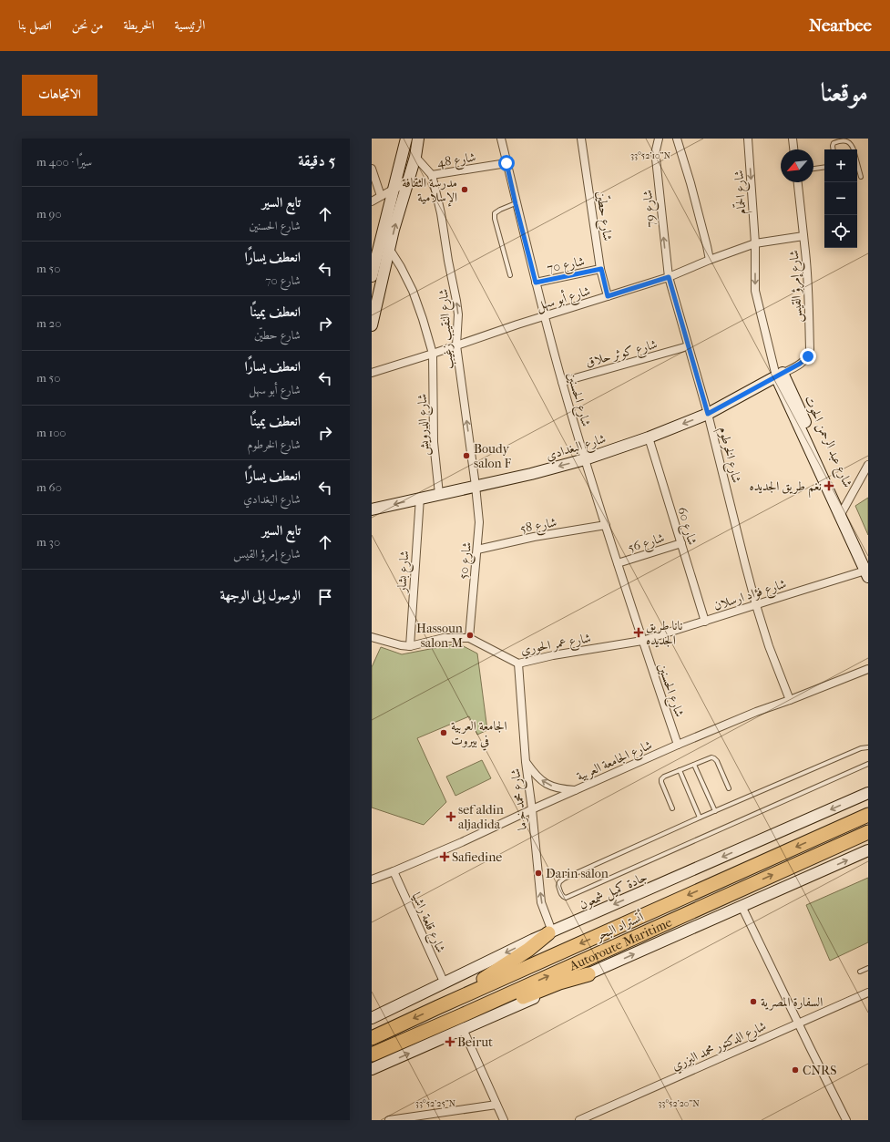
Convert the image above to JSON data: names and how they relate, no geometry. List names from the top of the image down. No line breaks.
{"streets":{"highway":["أتستراد البحر","Autoroute Maritime"],"main road":["شارع عبد الرحمن الحوت","شارع البغدادي","جادة كميل شمعون"],"street":["شارع 48","شارع الحمّام","شارع 79","شارع حطيّن","شارع 70","شارع إمرؤ القيس","شارع أبو سهل","شارع النقيب زغيب","شارع كوثر حلاق","شارع الحسنين","شارع الدرويش","شارع الخرطوم","شارع 58","شارع 60","شارع 56","شارع 50","شارع بشار","شارع فؤاد ارسلان","شارع عمر الحوري","شارع الجامعة العربية","شارع محمد خرما","شارع قلعة راشيا","شارع الدكتور محمد البزري"]},"crossings":[["شارع 48","شارع النقيب زغيب"],["شارع 48","شارع الحسنين"],["شارع الحمّام","شارع أبو سهل"],["شارع الحمّام","شارع عبد الرحمن الحوت"],["شارع 79","شارع أبو سهل"],["شارع 79","شارع الخرطوم"],["شارع حطيّن","شارع 70"],["شارع حطيّن","شارع أبو سهل"],["شارع 70","شارع الحسنين"],["شارع إمرؤ القيس","شارع أبو سهل"],["شارع إمرؤ القيس","شارع عبد الرحمن الحوت"],["شارع إمرؤ القيس","شارع البغدادي"],["شارع أبو سهل","شارع النقيب زغيب"],["شارع أبو سهل","شارع الحسنين"],["شارع أبو سهل","شارع الدرويش"],["شارع أبو سهل","شارع عبد الرحمن الحوت"],["شارع أبو سهل","شارع الخرطوم"],["شارع النقيب زغيب","شارع البغدادي"],["شارع النقيب زغيب","شارع 50"],["شارع كوثر حلاق","شارع الحسنين"],["شارع كوثر حلاق","شارع الخرطوم"],["شارع الحسنين","شارع البغدادي"],["شارع الحسنين","شارع 58"],["شارع الحسنين","شارع 56"],["شارع الحسنين","شارع فؤاد ارسلان"],["شارع الحسنين","شارع عمر الحوري"],["شارع الحسنين","شارع الجامعة العربية"],["شارع الدرويش","شارع البغدادي"],["شارع عبد الرحمن الحوت","شارع البغدادي"],["شارع عبد الرحمن الحوت","شارع فؤاد ارسلان"],["شارع البغدادي","شارع الخرطوم"],["شارع البغدادي","شارع 60"],["شارع البغدادي","شارع 50"],["شارع البغدادي","شارع بشار"],["شارع الخرطوم","شارع فؤاد ارسلان"],["شارع الخرطوم","شارع الجامعة العربية"],["شارع 58","شارع 50"],["شارع 60","شارع 56"],["شارع 60","شارع فؤاد ارسلان"],["شارع 50","شارع عمر الحوري"],["شارع بشار","شارع عمر الحوري"],["شارع فؤاد ارسلان","شارع عمر الحوري"],["شارع عمر الحوري","شارع محمد خرما"],["شارع الجامعة العربية","شارع محمد خرما"],["شارع الجامعة العربية","شارع قلعة راشيا"],["شارع محمد خرما","جادة كميل شمعون"],["جادة كميل شمعون","شارع قلعة راشيا"]],"one_way":["شارع النقيب زغيب","شارع عبد الرحمن الحوت","شارع البغدادي","شارع محمد خرما"],"places":{"other":["مدرسة الثقافة الإسلامية","Boudy salon F","Hassoun salon M","الجامعة العربية في بيروت","Darin salon","السفارة المصرية","CNRS"],"health":["نغم طريق الجديده","نانا طريق الجديده","sef aldin aljadida","Safiedine","Beirut"]},"north":"bottom left","page":{"header":"Nearbee","nav":["الرئيسية","الخريطة","من نحن","اتصل بنا"],"title":"موقعنا","buttons":"الاتجاهات","heading":["5 دقيقة","سيرًا · 400 m"],"map_buttons":["+","−"],"list":[["تابع السير","شارع الحسنين","90 m"],["انعطف يسارًا","شارع 70","50 m"],["انعطف يمينًا","شارع حطيّن","20 m"],["انعطف يسارًا","شارع أبو سهل","50 m"],["انعطف يمينًا","شارع الخرطوم","100 m"],["انعطف يسارًا","شارع البغدادي","60 m"],["تابع السير","شارع إمرؤ القيس","30 m"],"الوصول إلى الوجهة"]},"coordinates":["33°52'10\"N","33°52'25\"N","33°52'20\"N"]}
